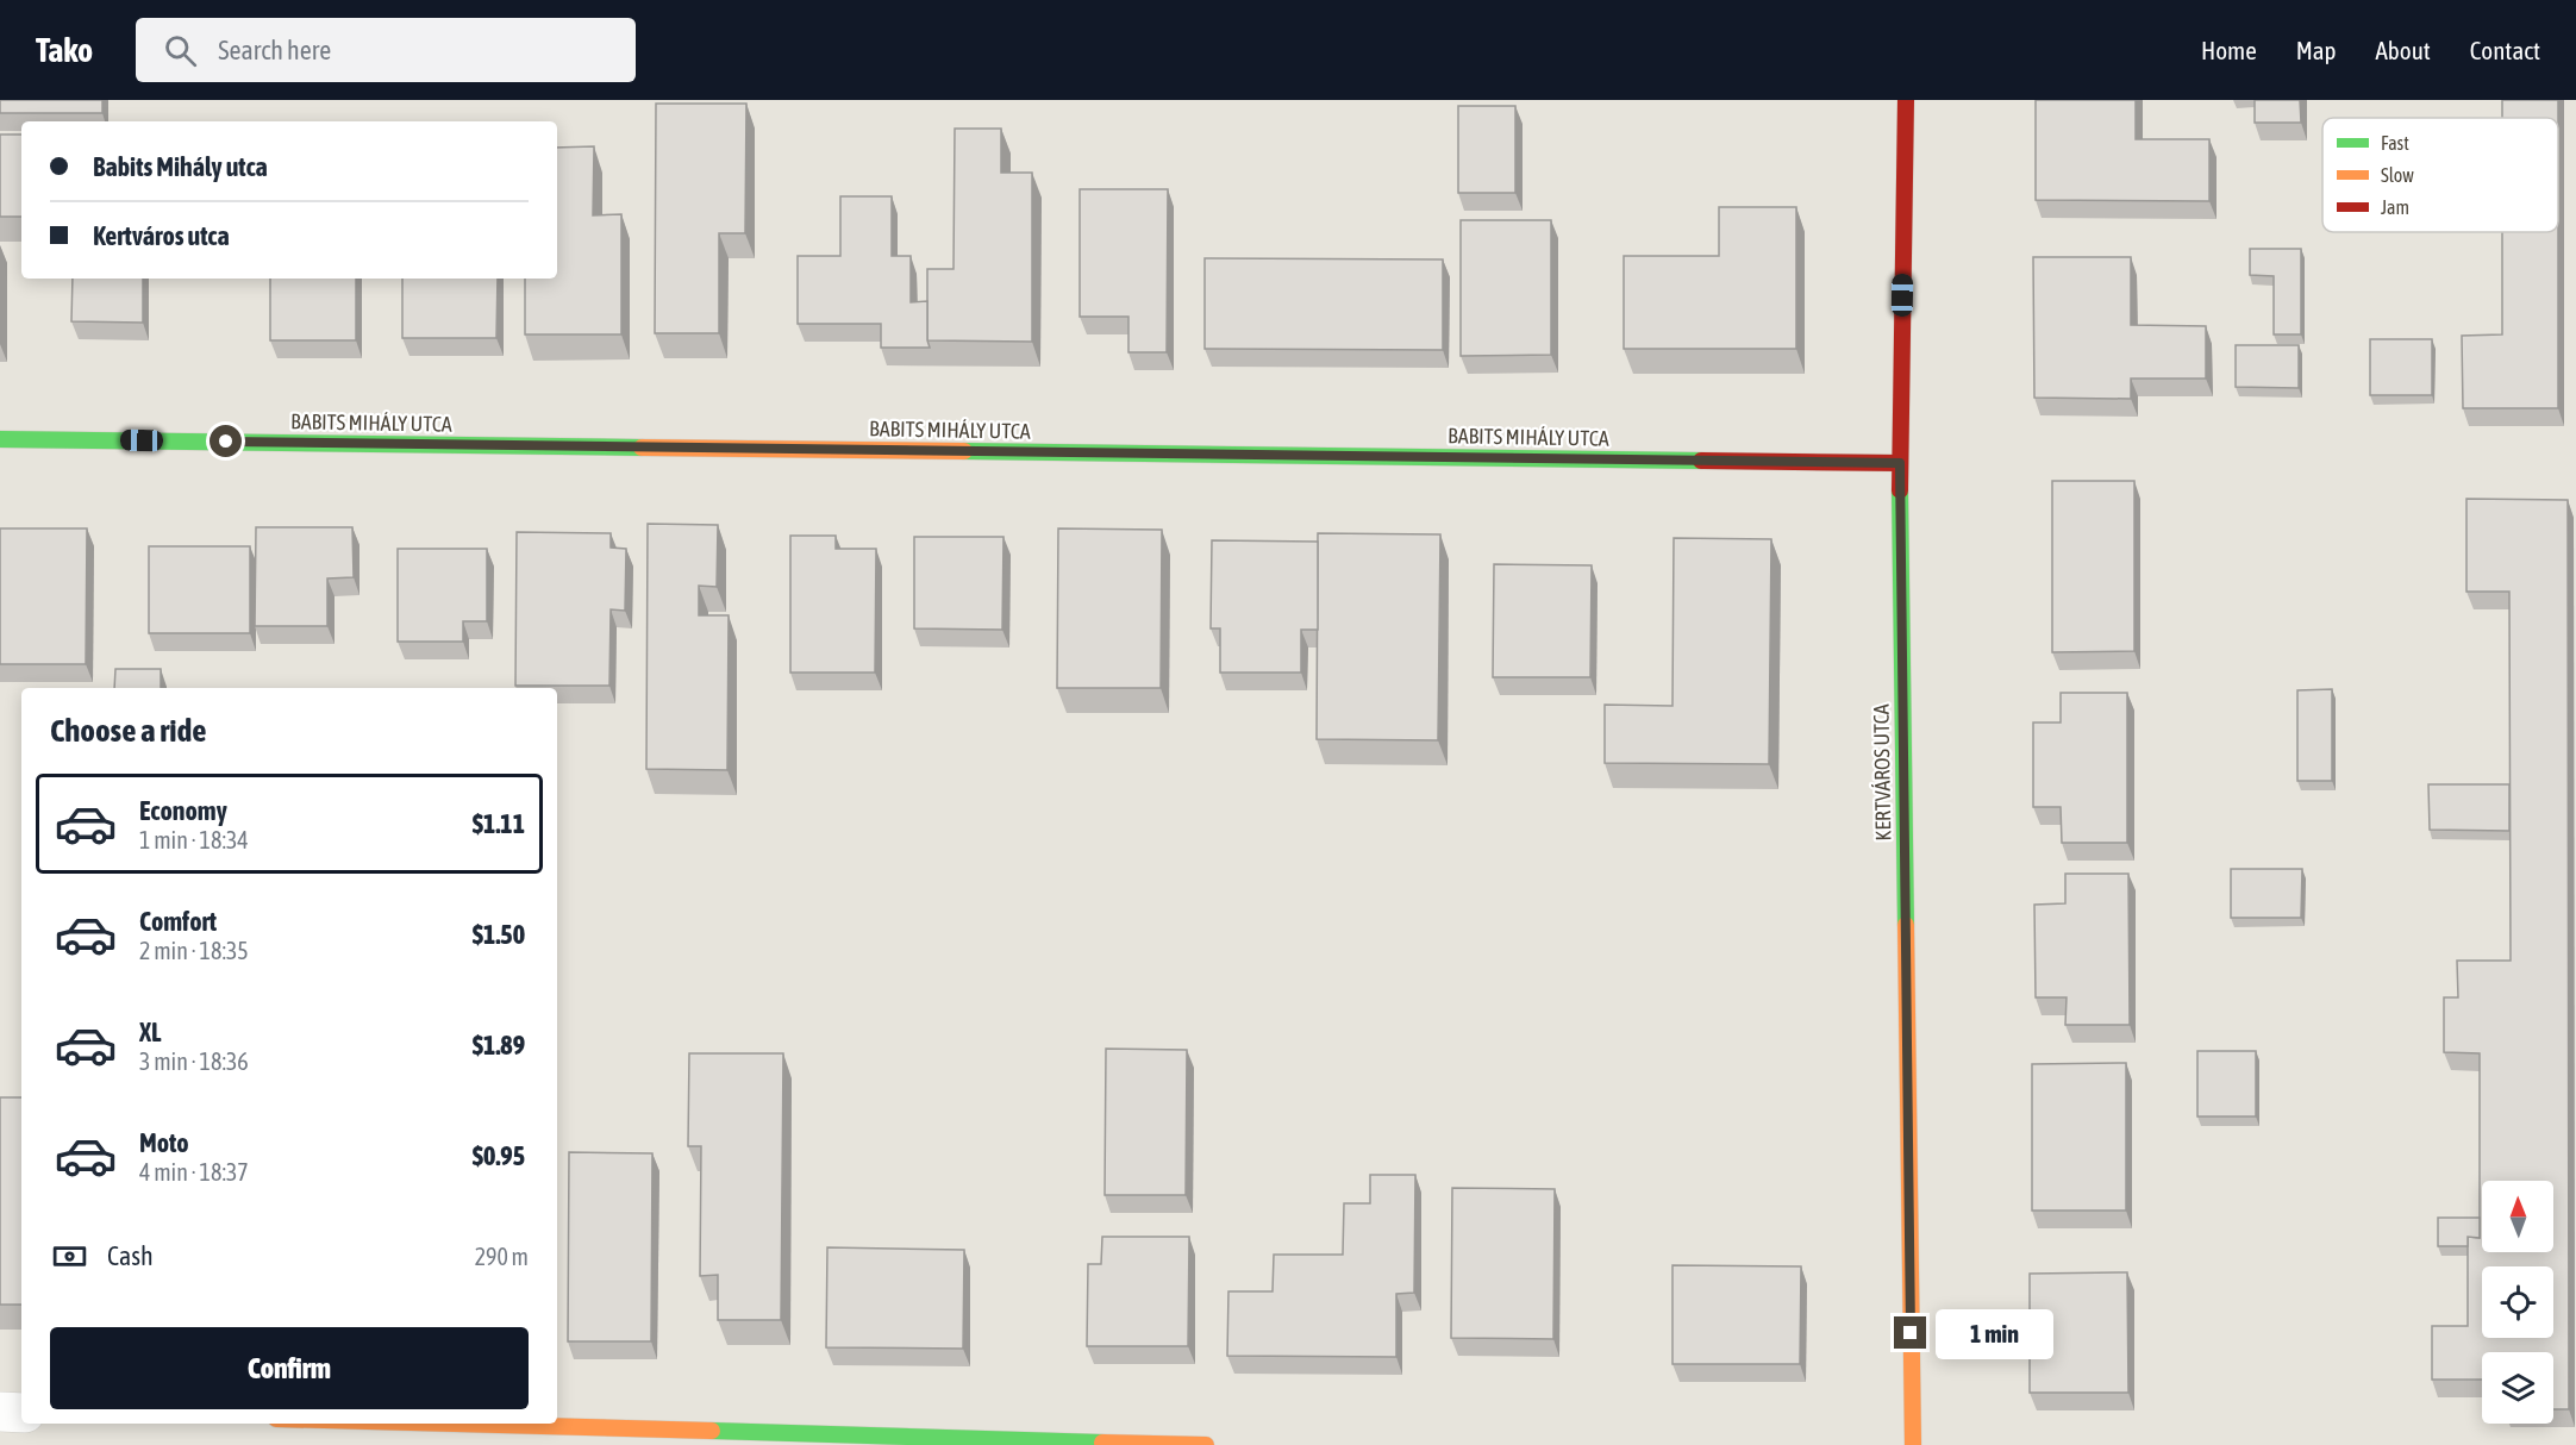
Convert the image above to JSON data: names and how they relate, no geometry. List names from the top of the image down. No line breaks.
{"streets":{"street":["BABITS MIHÁLY UTCA","KERTVÁROS UTCA"]},"crossings":[["BABITS MIHÁLY UTCA","KERTVÁROS UTCA"]],"legend":["Fast","Slow","Jam"],"north":"top","page":{"header":"Tako","search":"Search here","nav":["Home","Map","About","Contact"],"banner":["Babits Mihály utca","Kertváros utca"],"heading":"Choose a ride","list":[{"name":"Economy","note":"1 min · 18:34","value":"$1.11"},{"name":"Comfort","note":"2 min · 18:35","value":"$1.50"},{"name":"XL","note":"3 min · 18:36","value":"$1.89"},{"name":"Moto","note":"4 min · 18:37","value":"$0.95"}],"pay":["Cash","290 m"],"bubble":"1 min","buttons":"Confirm"}}
